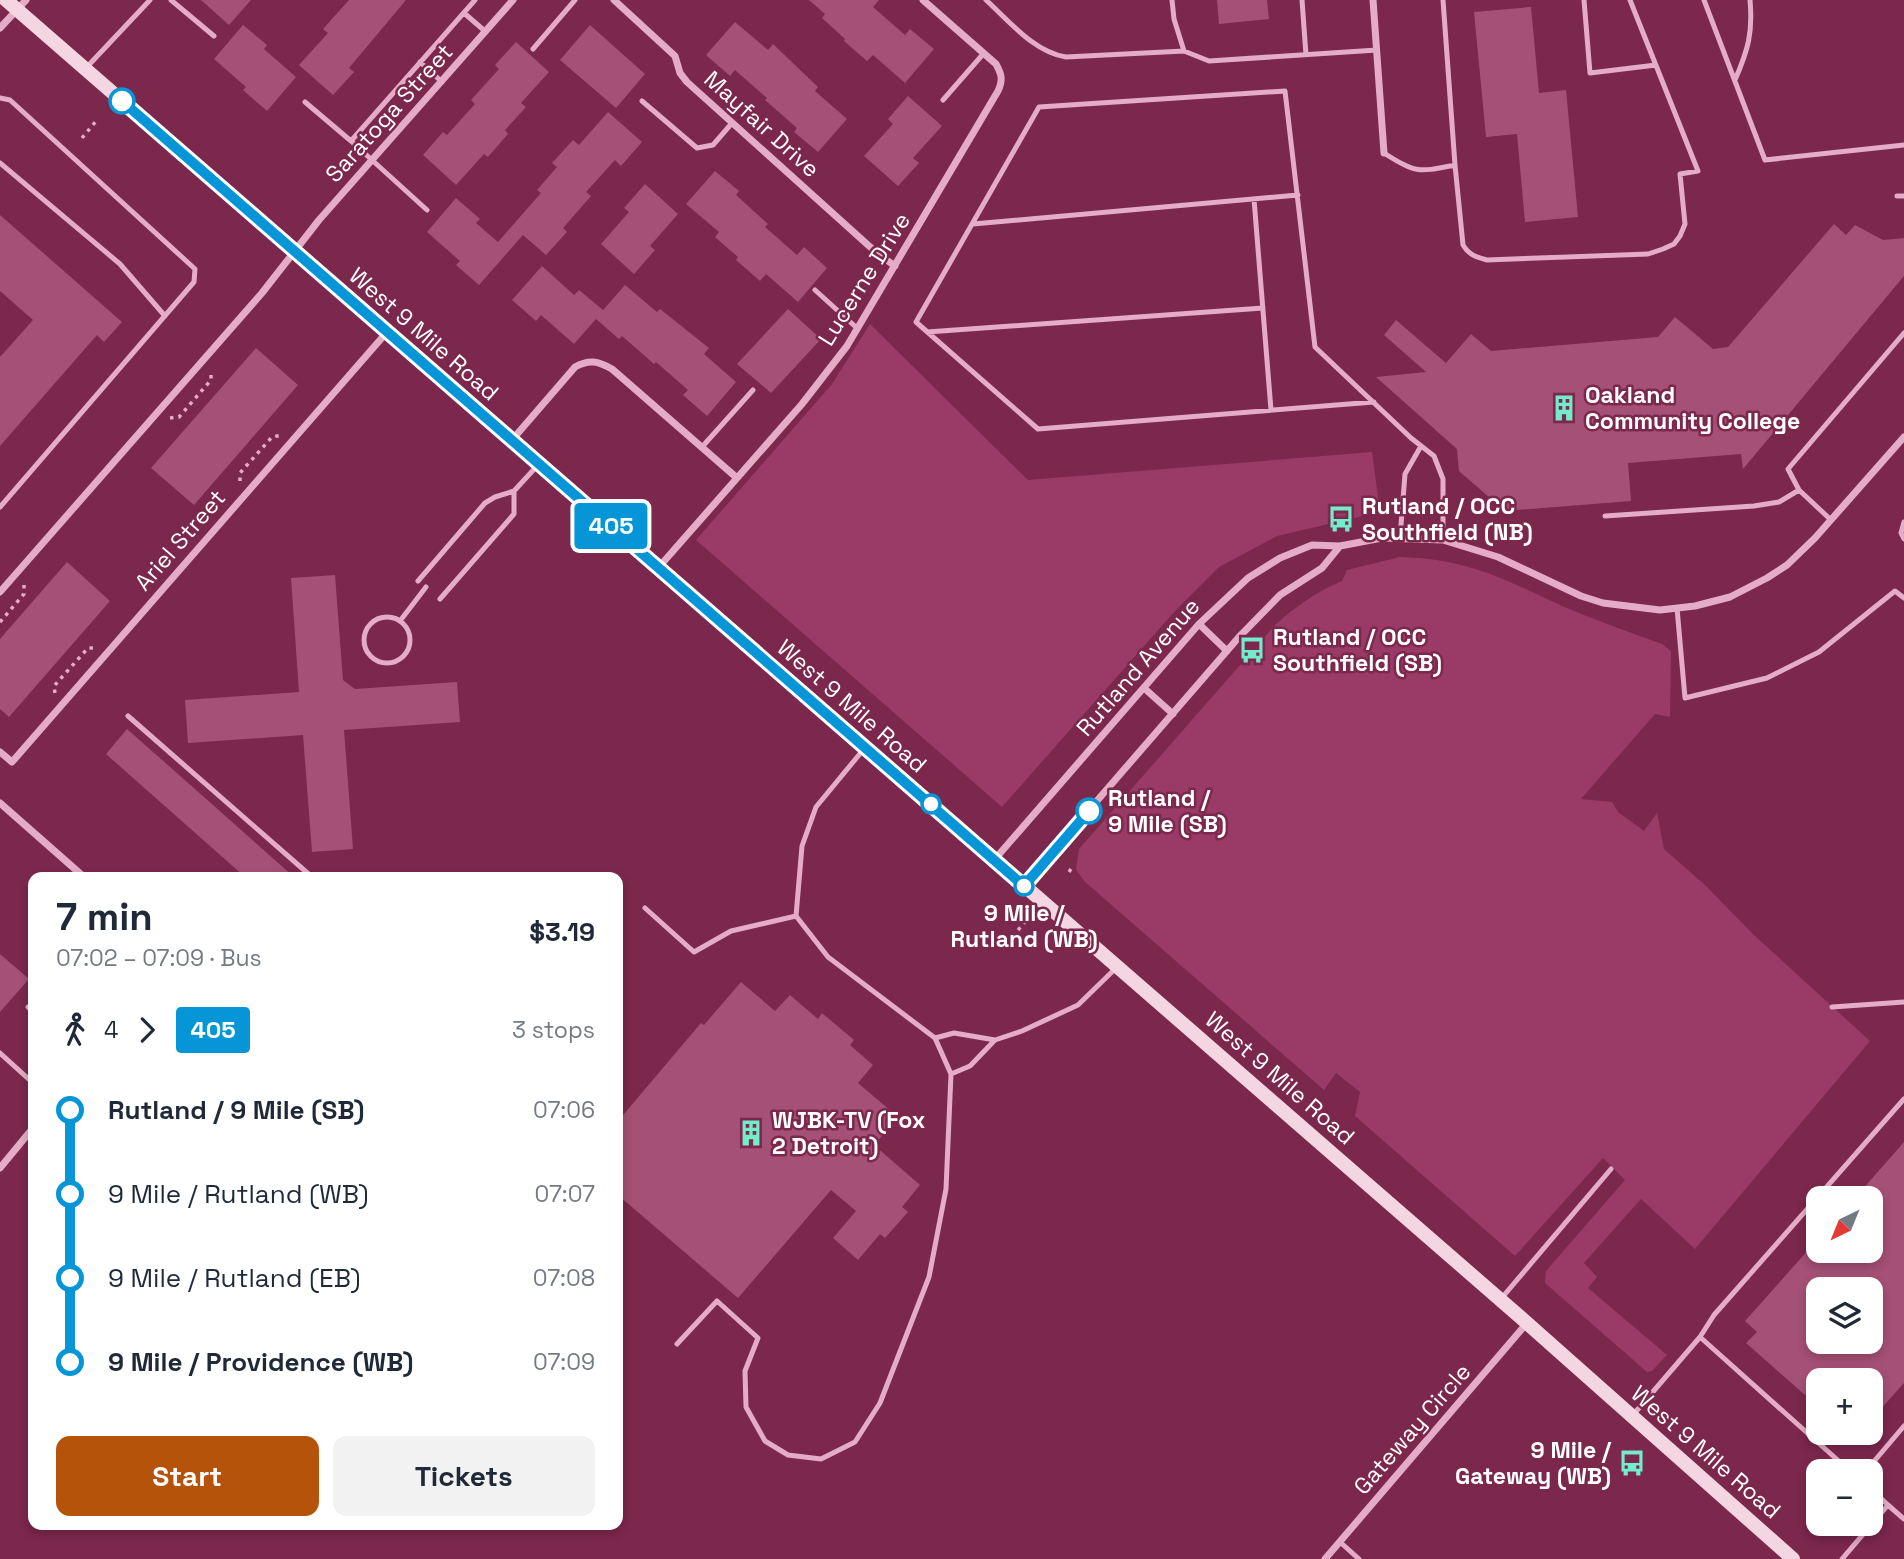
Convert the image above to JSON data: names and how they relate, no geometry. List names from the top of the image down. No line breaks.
{"streets":{"main road":["West 9 Mile Road"],"street":["Saratoga Street","Mayfair Drive","Lucerne Drive","Ariel Street","Rutland Avenue","Gateway Circle"]},"crossings":[["Saratoga Street","West 9 Mile Road"],["Mayfair Drive","Lucerne Drive"],["Lucerne Drive","West 9 Mile Road"],["West 9 Mile Road","Ariel Street"],["West 9 Mile Road","Rutland Avenue"],["West 9 Mile Road","Gateway Circle"]],"places":{"building":["Oakland Community College","WJBK-TV (Fox 2 Detroit)"],"bus stop":["Rutland / OCC Southfield (NB)","Rutland / OCC Southfield (SB)","9 Mile / Gateway (WB)"],"other":["Rutland / 9 Mile (SB)","9 Mile / Rutland (WB)"]},"lines":["bus line 405"],"north":"bottom left","page":{"on_map":"405","heading":["7 min","07:02 – 07:09 · Bus","$3.19"],"legs":["4","405","3 stops"],"list":[{"name":"Rutland / 9 Mile (SB)","value":"07:06"},{"name":"9 Mile / Rutland (WB)","value":"07:07"},{"name":"9 Mile / Rutland (EB)","value":"07:08"},{"name":"9 Mile / Providence (WB)","value":"07:09"}],"map_buttons":["+","−"],"buttons":["Start","Tickets"]}}
